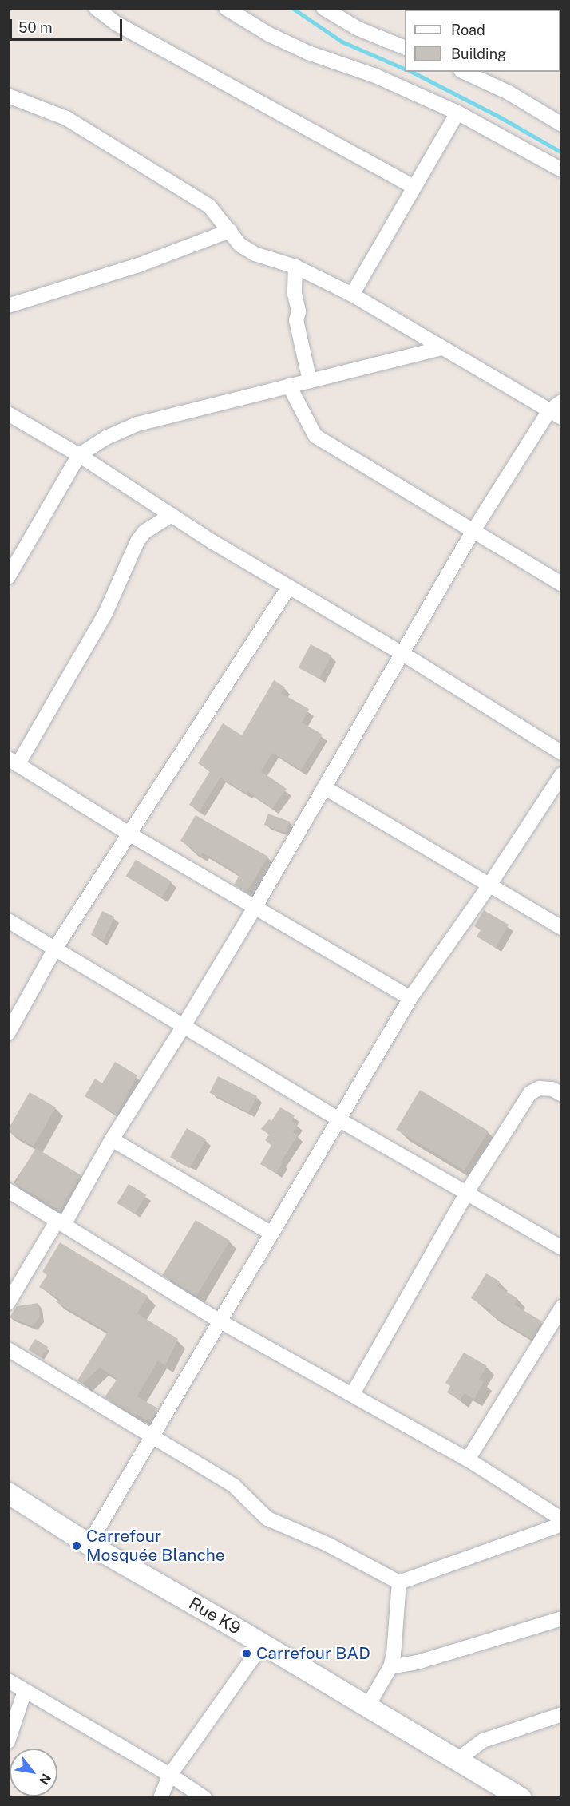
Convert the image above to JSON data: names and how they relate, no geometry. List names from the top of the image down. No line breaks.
{"streets":{"street":["Rue K9"]},"places":["Carrefour Mosquée Blanche","Carrefour BAD"],"legend":["Road","Building"],"scale_bar":"50 m","north":"bottom right"}
